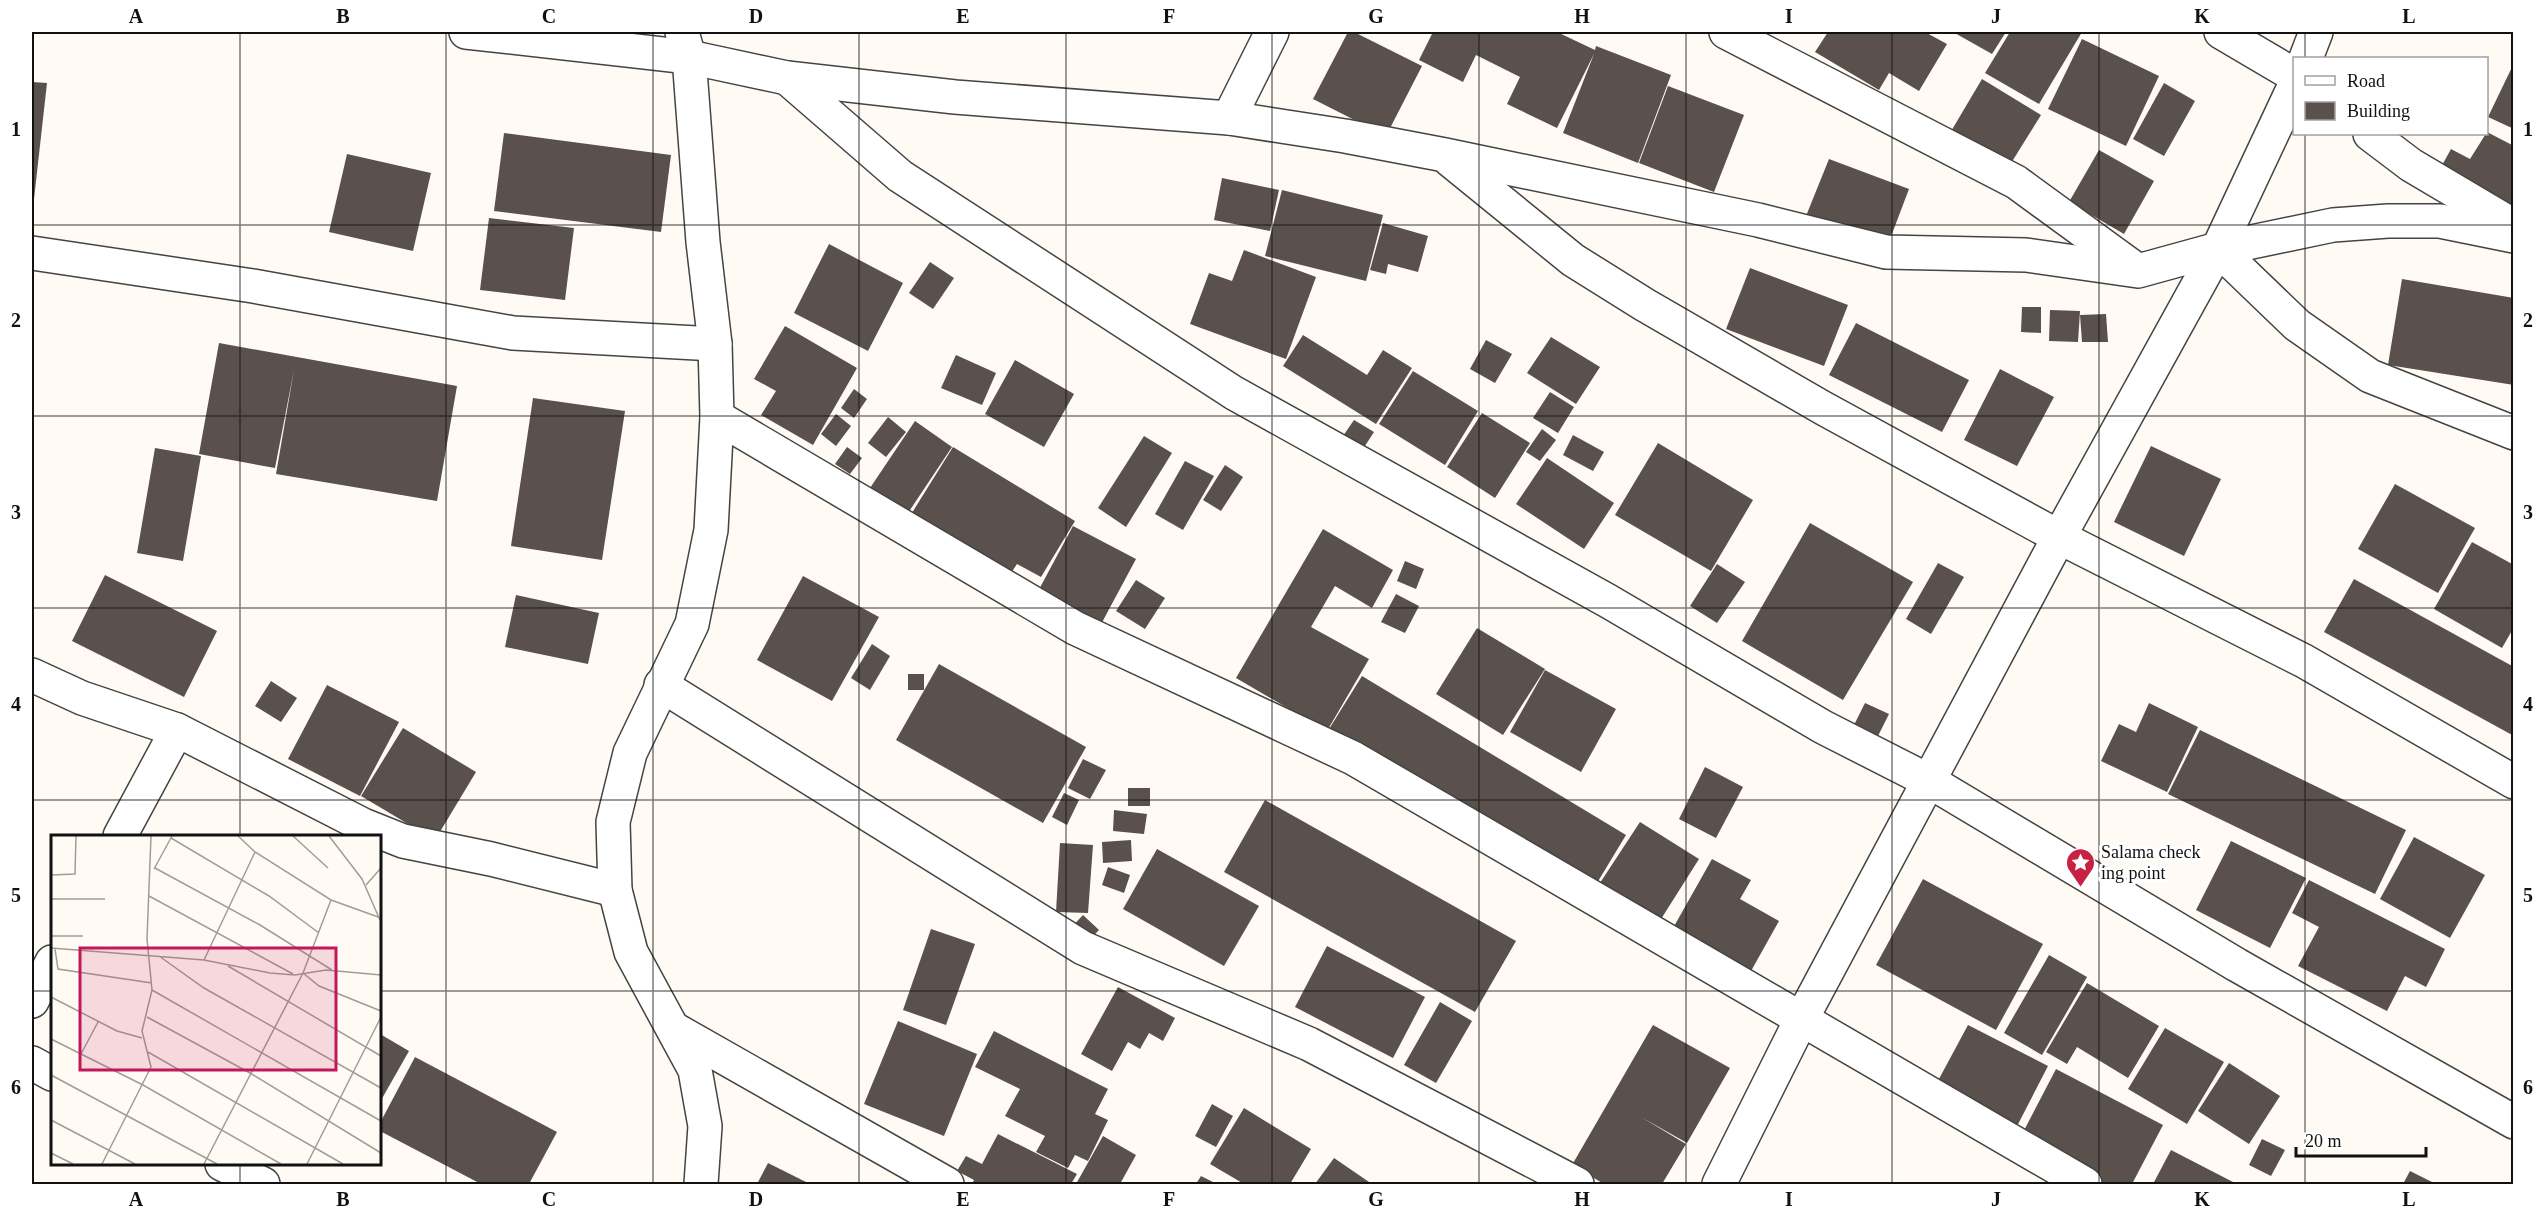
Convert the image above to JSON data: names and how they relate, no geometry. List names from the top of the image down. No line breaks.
{"places":{"place":["Salama check ing point"]},"legend":["Road","Building"],"scale_bar":"20 m","grid":{"columns":["A","B","C","D","E","F","G","H","I","J","K","L"],"rows":["1","2","3","4","5","6"]}}
